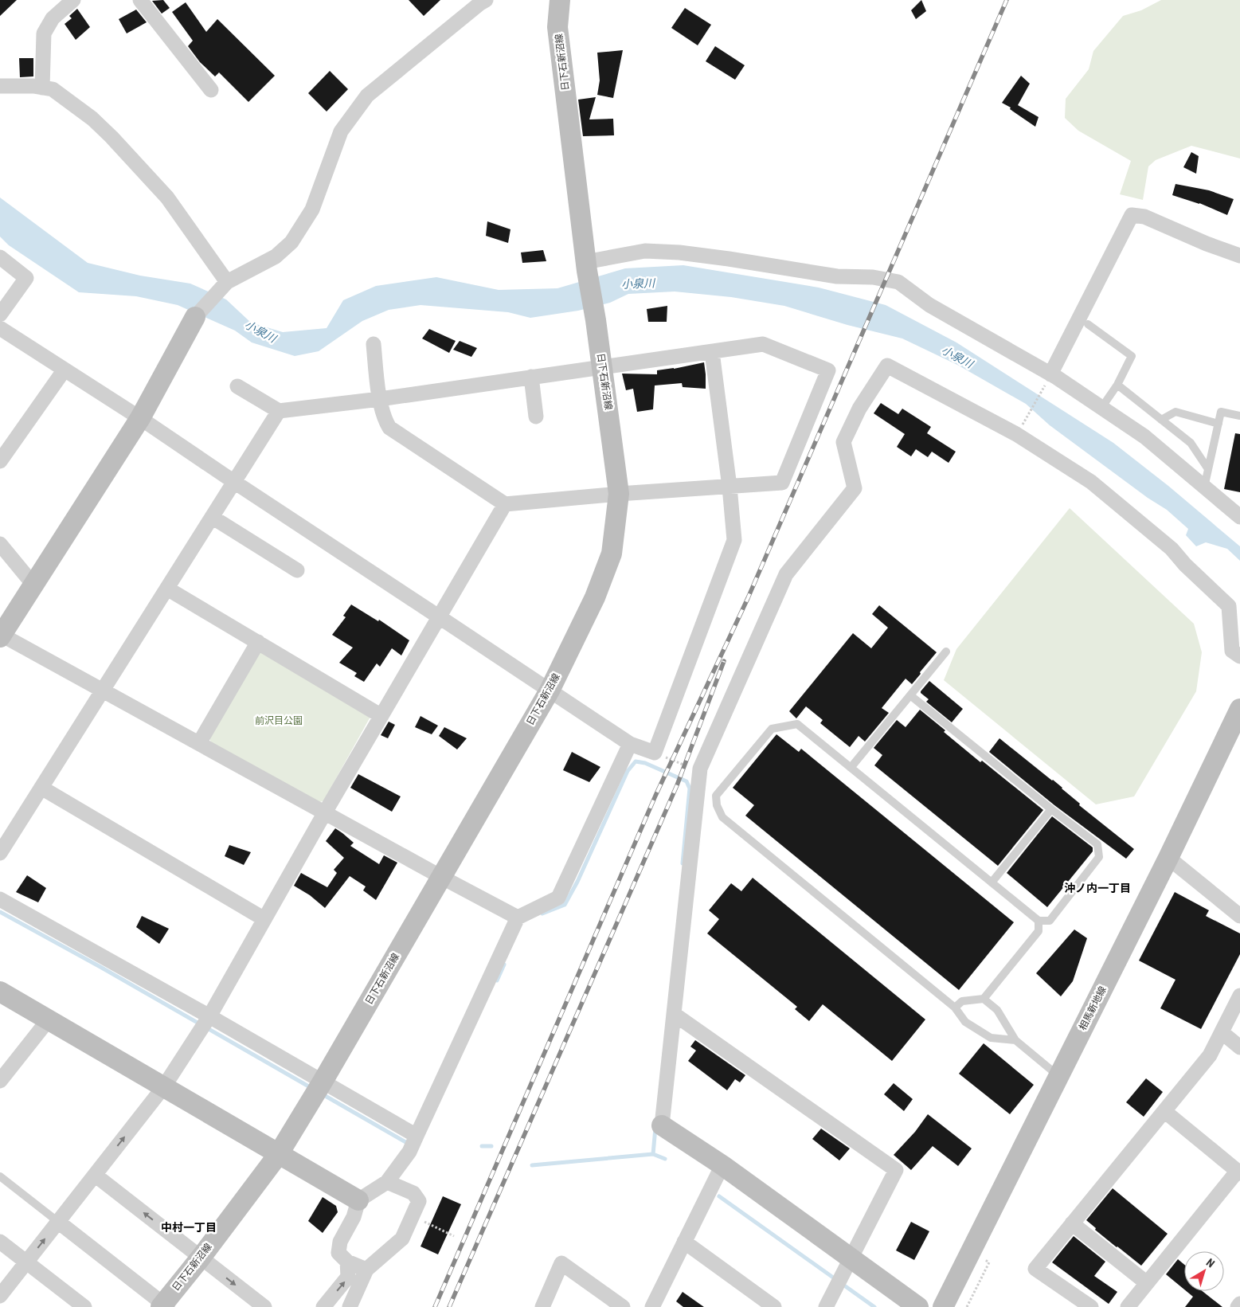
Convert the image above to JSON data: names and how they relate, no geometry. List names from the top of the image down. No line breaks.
{"streets":{"main road":["日下石新沼線","相馬新地線"]},"districts":["沖ノ内一丁目","中村一丁目"],"water":["小泉川"],"parks":["前沢目公園"],"north":"top right"}
